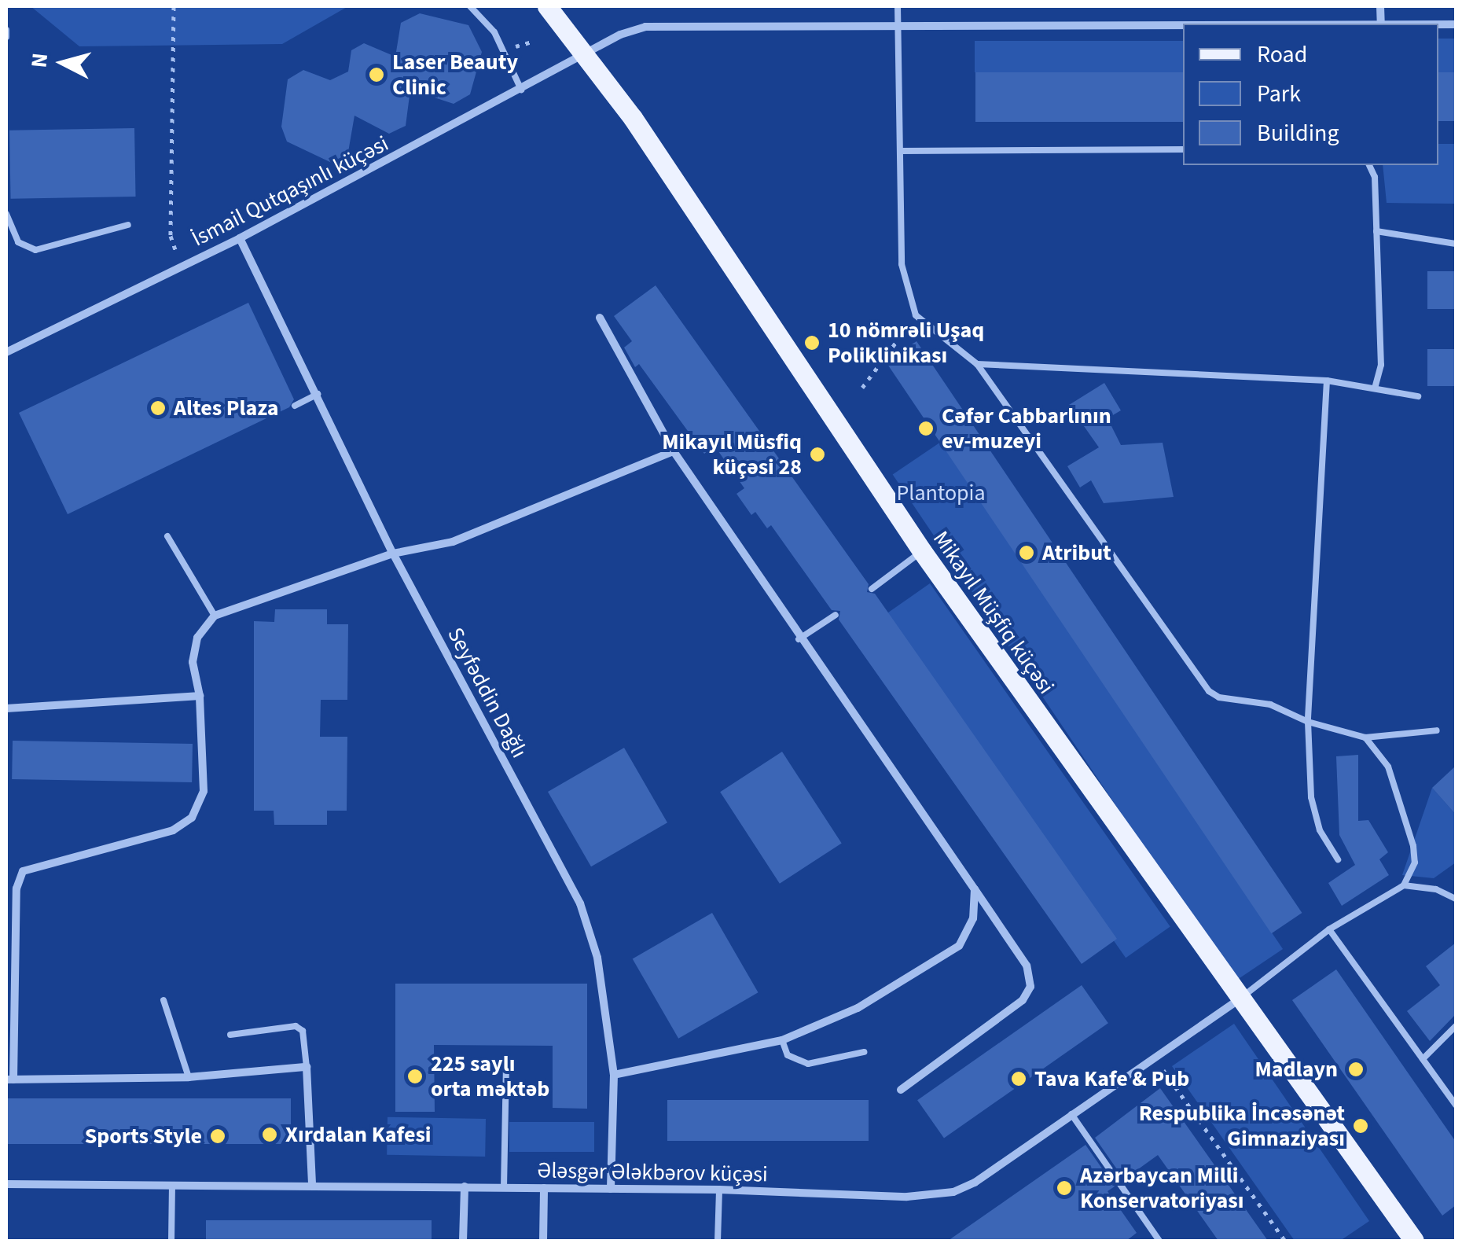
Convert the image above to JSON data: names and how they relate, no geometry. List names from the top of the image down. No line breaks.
{"streets":{"main road":["Mikayıl Müşfiq küçəsi"],"street":["İsmail Qutqaşınlı küçəsi","Seyfəddin Dağlı","Ələsgər Ələkbərov küçəsi"]},"crossings":[["İsmail Qutqaşınlı küçəsi","Mikayıl Müşfiq küçəsi"],["İsmail Qutqaşınlı küçəsi","Seyfəddin Dağlı"],["Mikayıl Müşfiq küçəsi","Ələsgər Ələkbərov küçəsi"],["Seyfəddin Dağlı","Ələsgər Ələkbərov küçəsi"]],"parks":["Plantopia"],"places":["Laser Beauty Clinic","10 nömrəli Uşaq Poliklinikası","Altes Plaza","Cəfər Cabbarlının ev-muzeyi","Mikayıl Müsfiq küçəsi 28","Atribut","Madlayn","225 saylı orta məktəb","Tava Kafe & Pub","Respublika İncəsənət Gimnaziyası","Xırdalan Kafesi","Sports Style","Azərbaycan Milli Konservatoriyası"],"legend":["Road","Park","Building"],"north":"left"}
